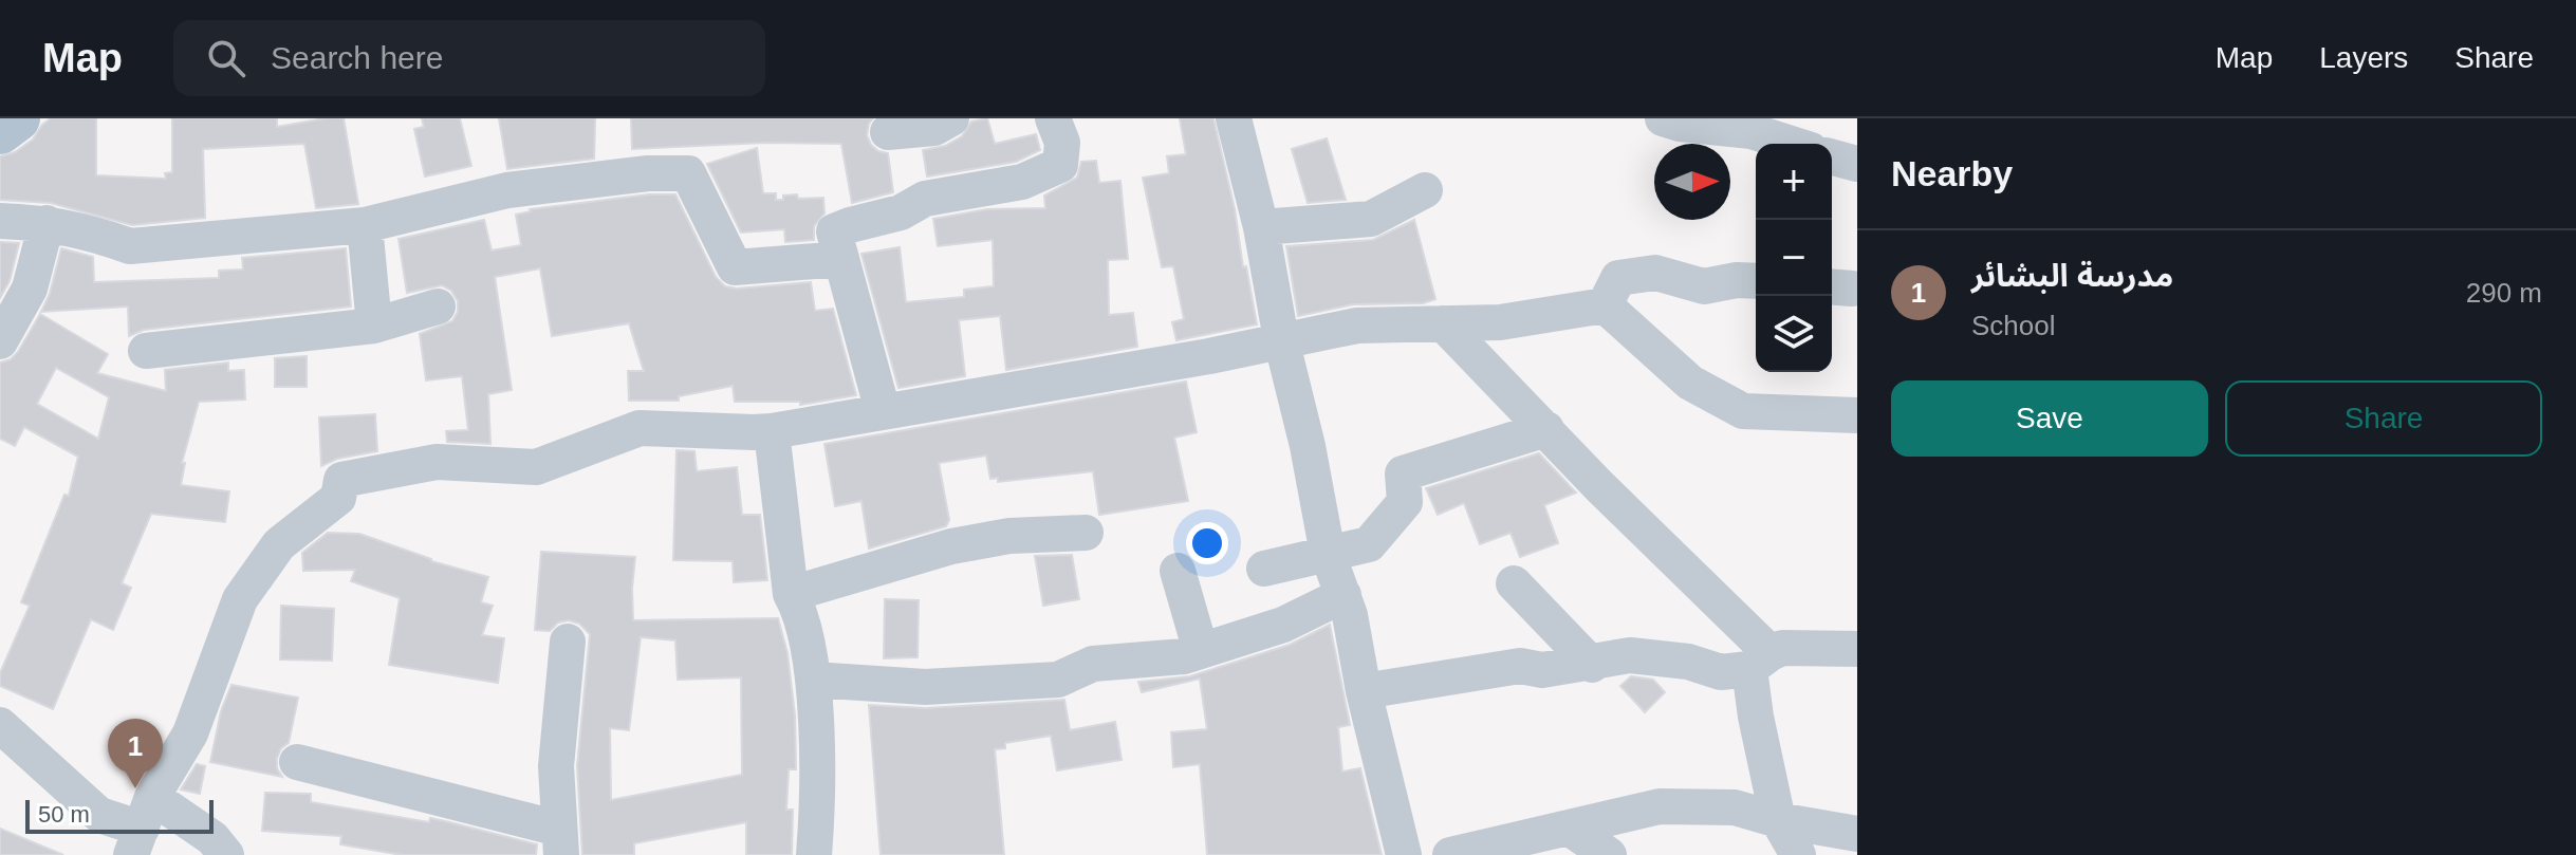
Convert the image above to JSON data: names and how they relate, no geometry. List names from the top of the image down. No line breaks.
{"scale_bar":"50 m","north":"right","page":{"header":"Map","search":"Search here","nav":["Map","Layers","Share"],"heading":"Nearby","map_buttons":["+","−"],"list":[{"mark":"1","name":"مدرسة البشائر","note":"School","value":"290 m"}],"buttons":["Save","Share"],"pins":"1","scale":"50 m"}}
